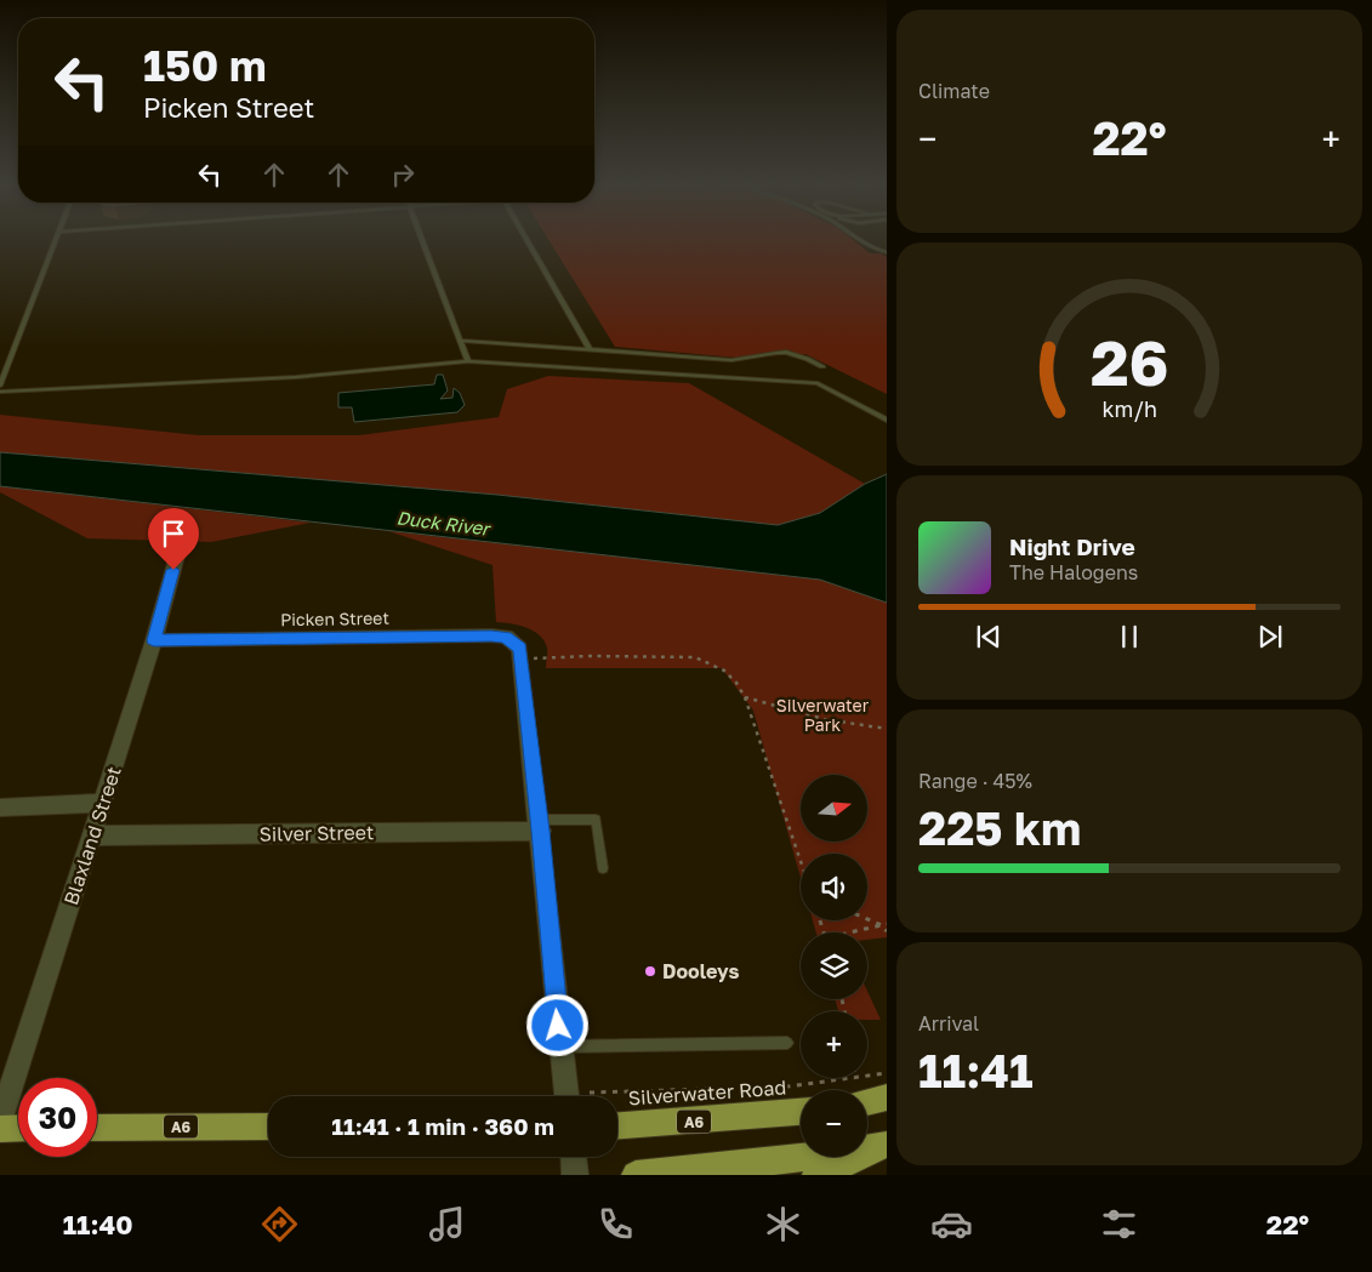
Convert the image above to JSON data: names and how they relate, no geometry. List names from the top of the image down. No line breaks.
{"streets":{"highway":["Silverwater Road","A6"],"street":["Picken Street","Silver Street","Blaxland Street"]},"crossings":[["Picken Street","Blaxland Street"],["Silver Street","Blaxland Street"]],"water":["Duck River"],"parks":["Silverwater Park"],"places":["Dooleys"],"north":"right","page":{"tile":["Climate",["Range · 45%","225 km"],["Arrival","11:41"]],"turn":["150 m","Picken Street"],"heat":["−","22°","+"],"song":["Night Drive","The Halogens"],"map_buttons":["+","−"],"limit":"30","trip":"11:41 · 1 min · 360 m","tabs":["11:40","22°"],"gauge":["26","km/h"]}}
